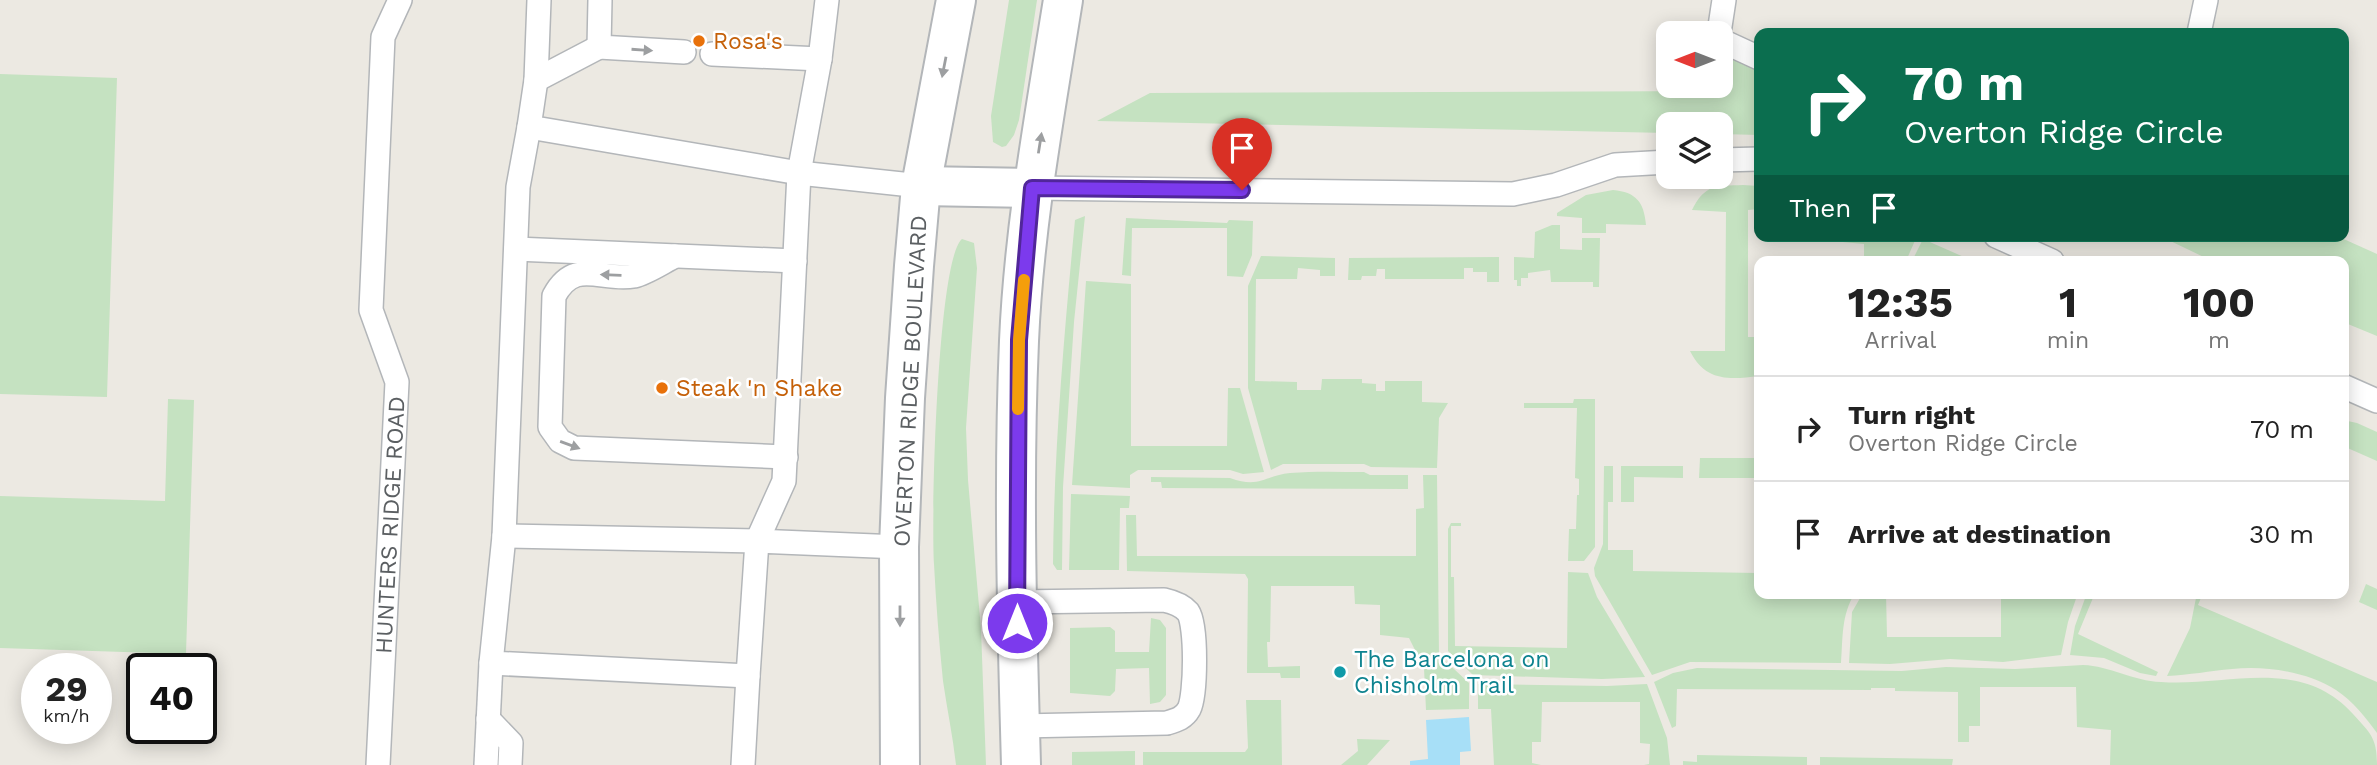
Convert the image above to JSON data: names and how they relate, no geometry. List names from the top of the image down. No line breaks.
{"streets":{"street":["OVERTON RIDGE BOULEVARD"],"lane":["HUNTERS RIDGE ROAD"]},"places":["Rosa's","Steak 'n Shake","The Barcelona on Chisholm Trail"],"north":"left","page":{"turn":["70 m","Overton Ridge Circle"],"then":"Then","eta":["12:35","Arrival","1","min","100","m"],"list":[{"name":"Turn right","note":"Overton Ridge Circle","value":"70 m"},{"name":"Arrive at destination","value":"30 m"}],"speed":"29 km/h","limit":"40"}}
